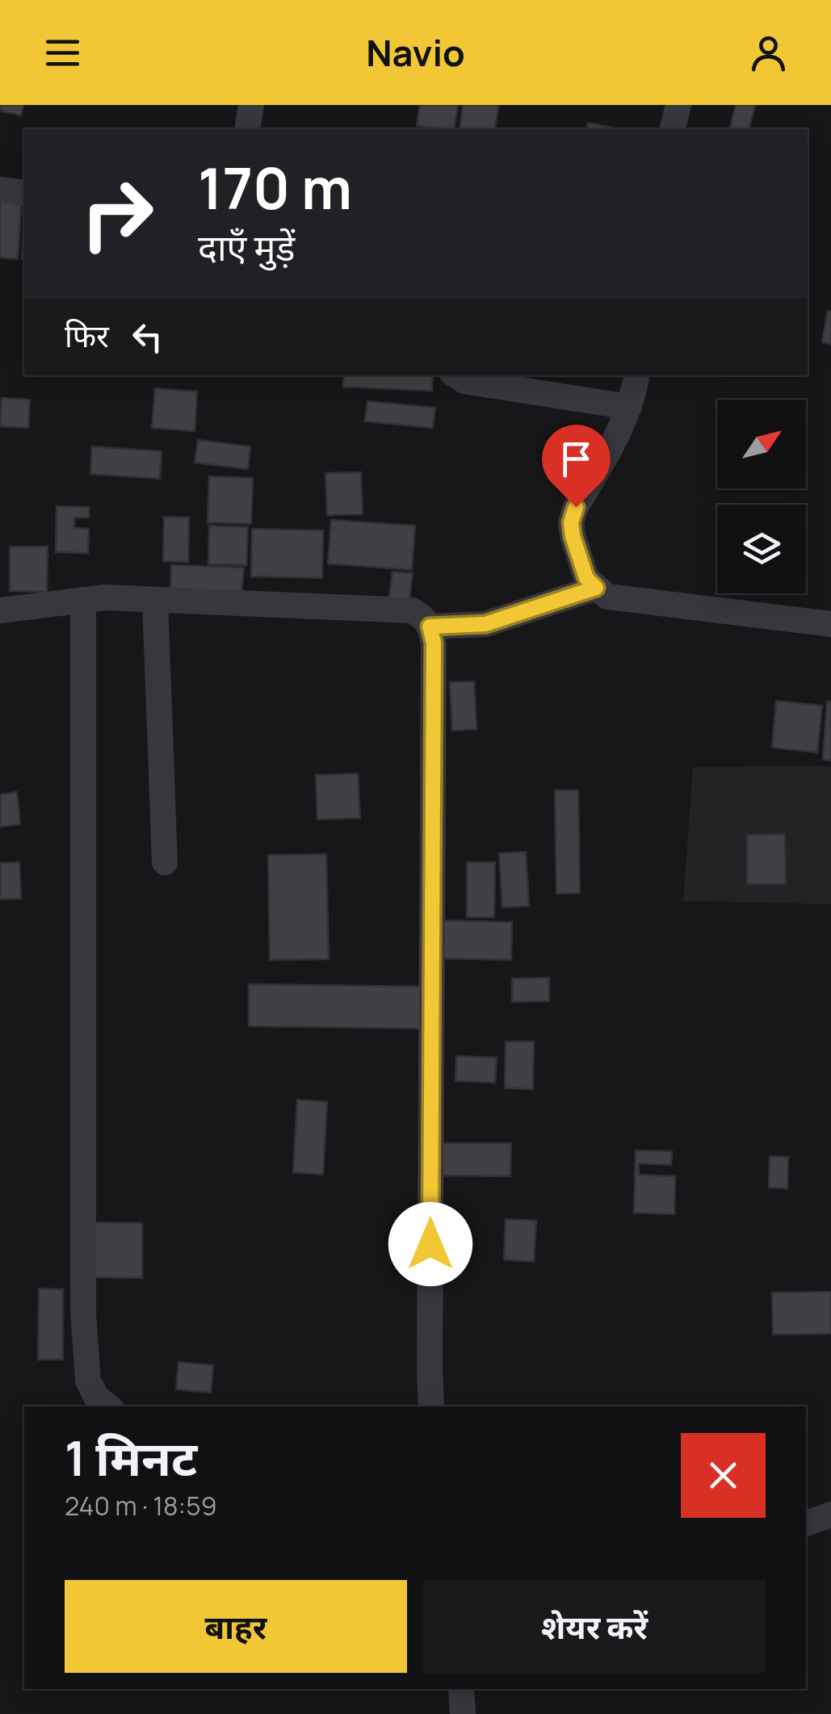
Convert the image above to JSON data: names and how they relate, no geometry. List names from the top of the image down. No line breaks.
{"north":"top right","page":{"header":"Navio","turn":["170 m","दाएँ मुड़ें"],"then":"फिर","heading":["1 मिनट","240 m · 18:59"],"buttons":["बाहर","शेयर करें"]}}
